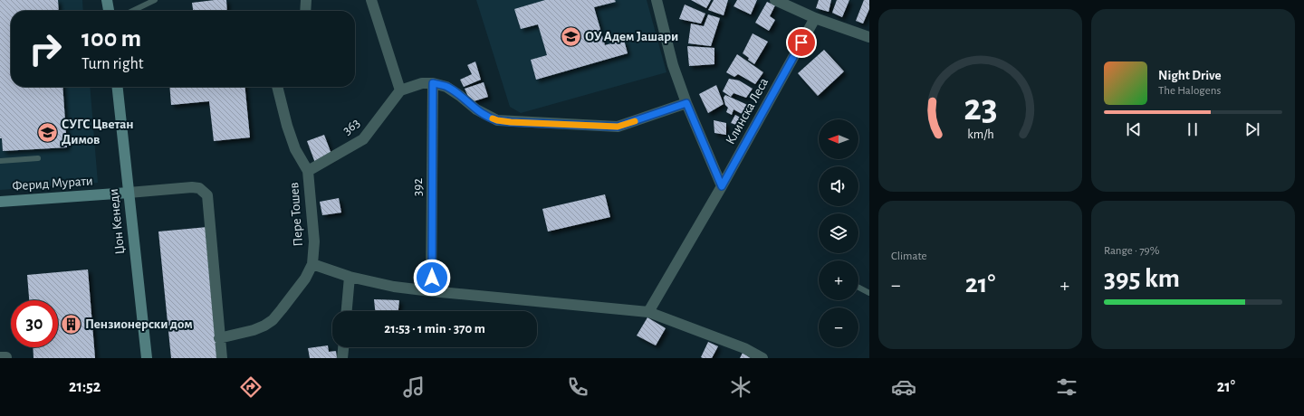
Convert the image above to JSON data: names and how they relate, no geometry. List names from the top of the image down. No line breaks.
{"streets":{"street":["Клинска Леса","363","Ферид Мурати","392","Пере Тошев","Џон Кенеди"]},"crossings":[["363","Пере Тошев"],["Ферид Мурати","Џон Кенеди"]],"places":{"school or university":["ОУ Адем Јашари","СУГС Цветан Димов"],"building":["Пензионерски дом"]},"north":"left","page":{"turn":["100 m","Turn right"],"song":["Night Drive","The Halogens"],"map_buttons":["+","−"],"tile":["Climate",["Range · 79%","395 km"]],"heat":["−","21°","+"],"limit":"30","trip":"21:53 · 1 min · 370 m","tabs":["21:52","21°"],"gauge":["23","km/h"]}}
